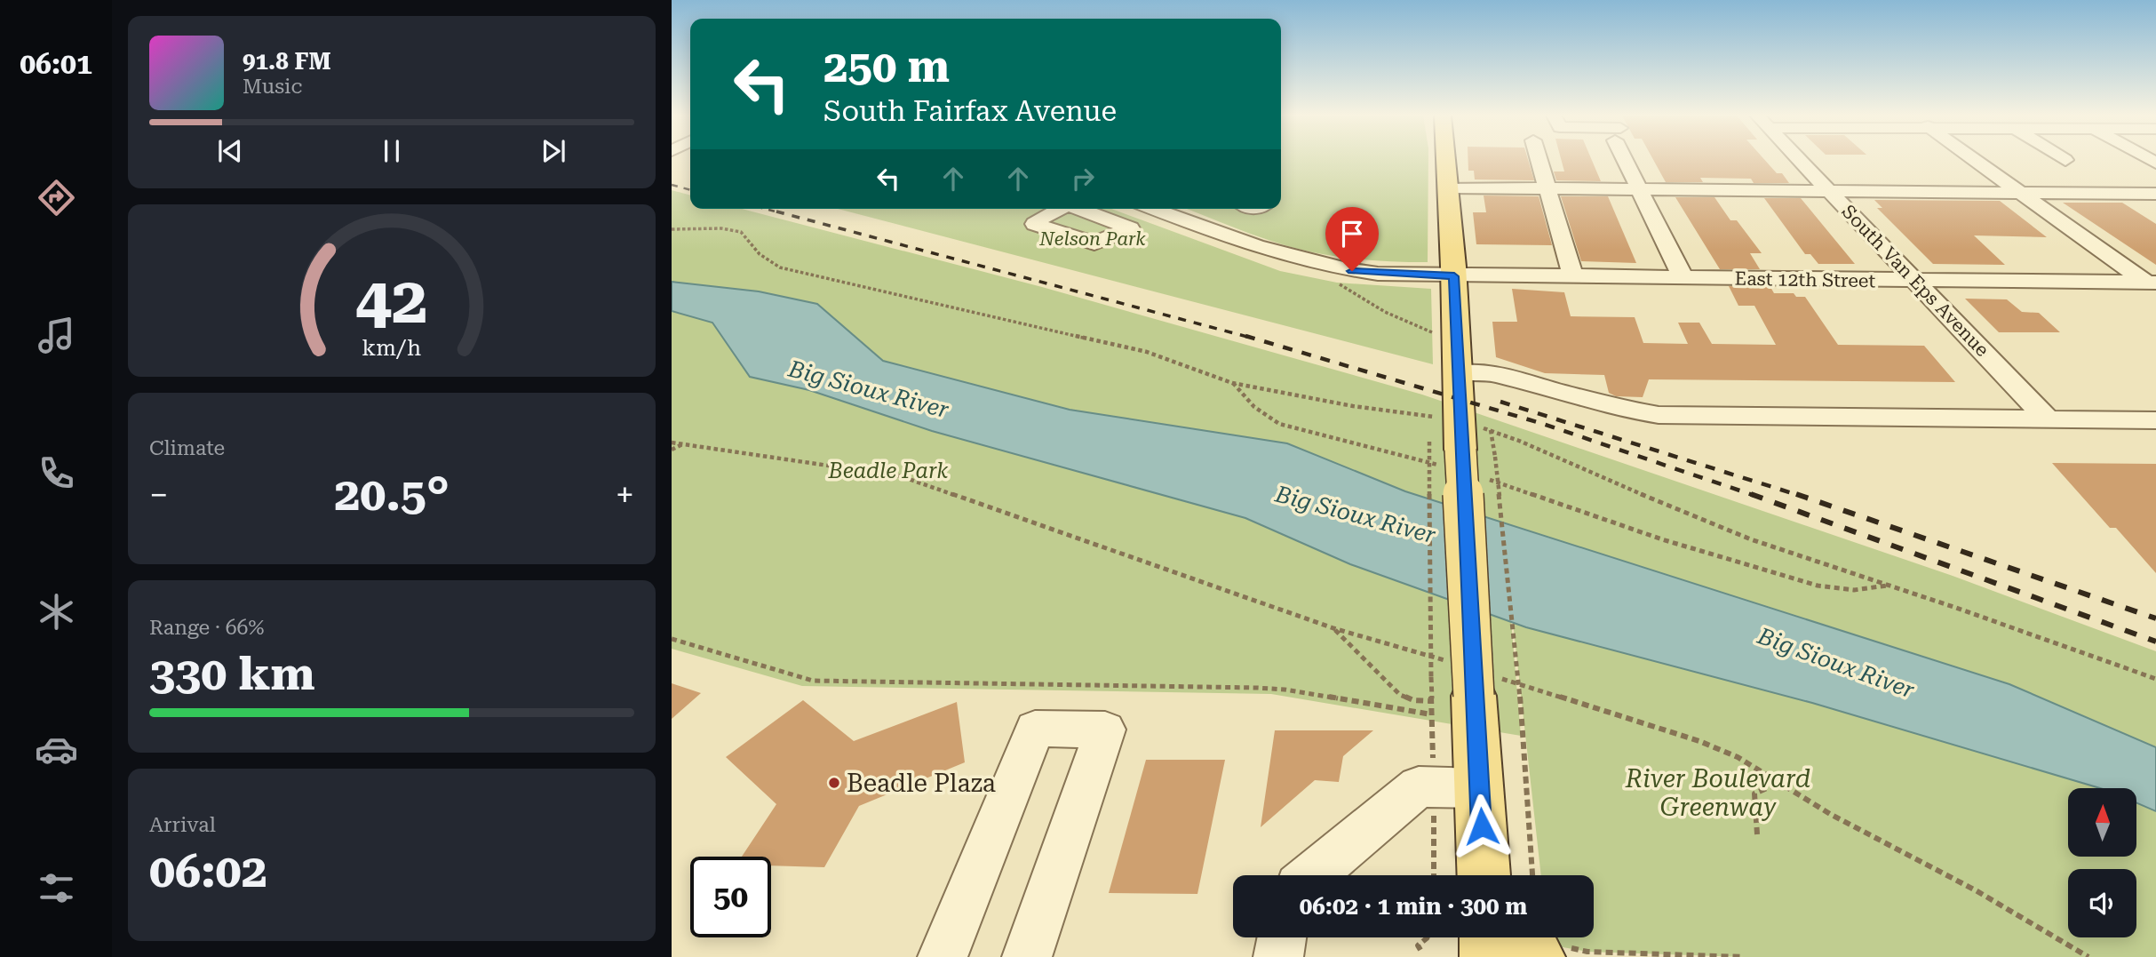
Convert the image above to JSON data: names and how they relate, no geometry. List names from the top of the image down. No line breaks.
{"streets":{"street":["East 12th Street","South Van Eps Avenue"]},"crossings":[["East 12th Street","South Van Eps Avenue"]],"water":["Big Sioux River"],"parks":["Nelson Park","Beadle Park","River Boulevard Greenway"],"places":["Beadle Plaza"],"north":"top","page":{"tabs":"06:01","turn":["250 m","South Fairfax Avenue"],"song":["91.8 FM","Music"],"tile":["Climate",["Range · 66%","330 km"],["Arrival","06:02"]],"heat":["−","20.5°","+"],"limit":"50","trip":"06:02 · 1 min · 300 m","gauge":["42","km/h"]}}
